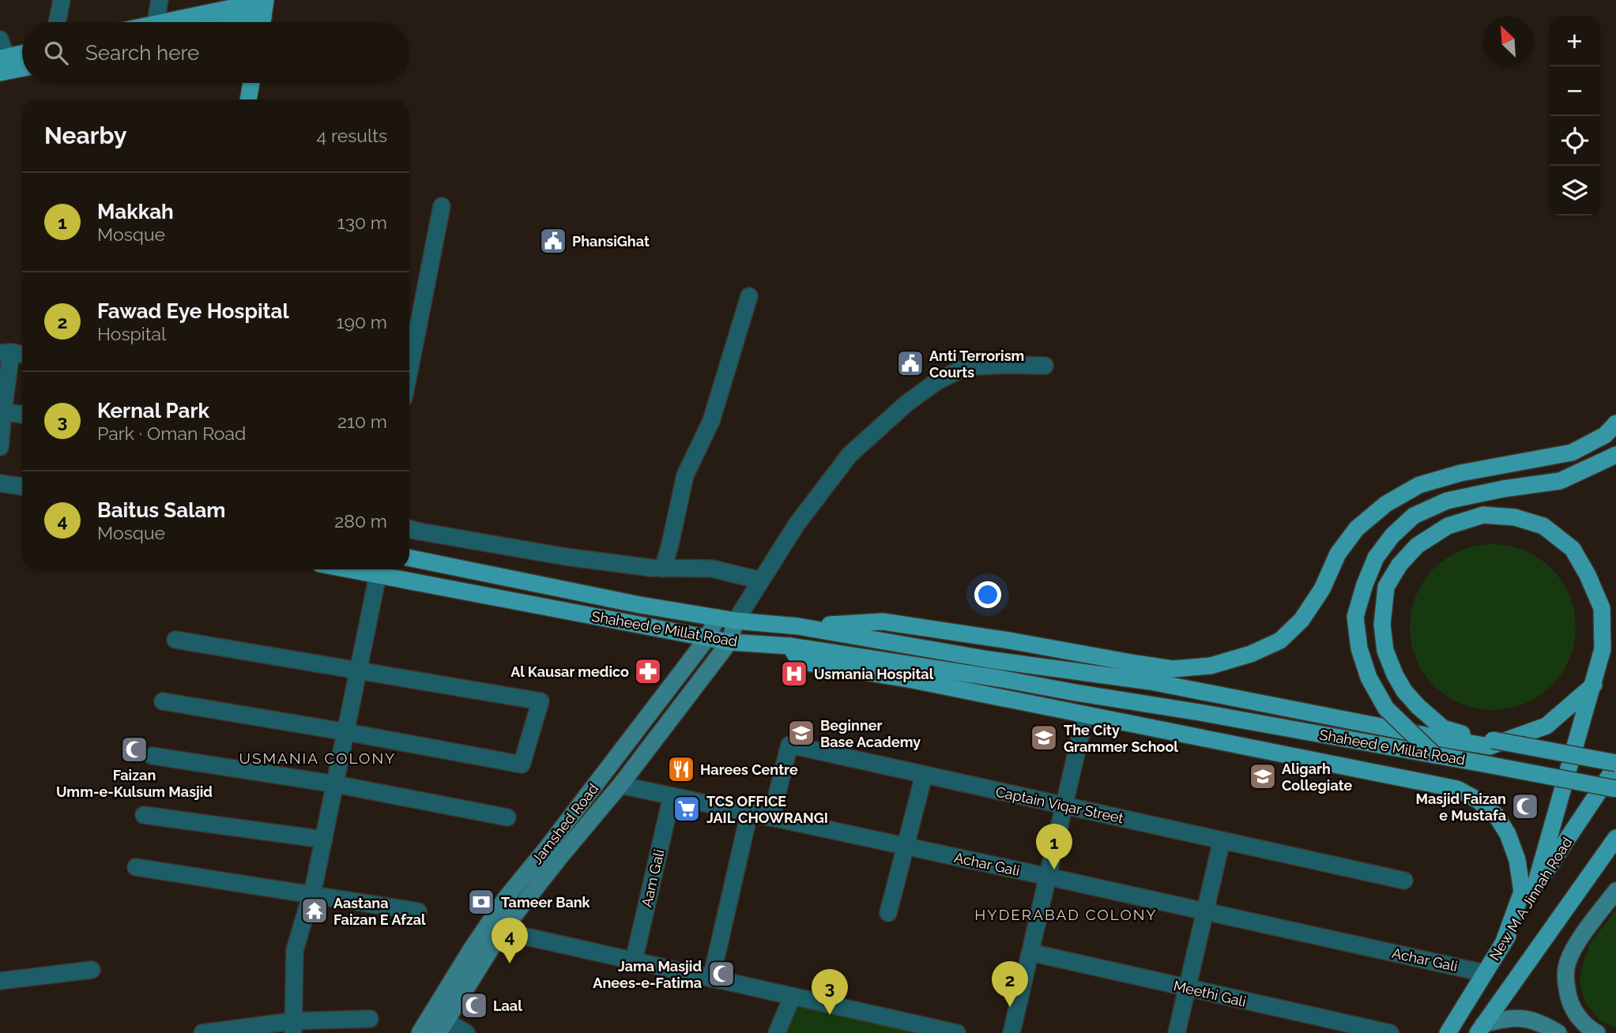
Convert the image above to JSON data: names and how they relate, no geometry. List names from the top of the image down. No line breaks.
{"streets":{"main road":["Shaheed e Millat Road","Jamshed Road","New M A Jinnah Road"],"street":["Captain Viqar Street","Achar Gali","Aam Gali","Meethi Gali"]},"crossings":[["Shaheed e Millat Road","Jamshed Road"],["Captain Viqar Street","Achar Gali"],["Jamshed Road","Achar Gali"],["Achar Gali","Aam Gali"],["Achar Gali","New M A Jinnah Road"]],"districts":["USMANIA COLONY","HYDERABAD COLONY"],"places":{"public building":["PhansiGhat","Anti Terrorism Courts"],"pharmacy":["Al Kausar medico"],"hospital":["Usmania Hospital"],"school or university":["Beginner Base Academy","The City Grammer School","Aligarh Collegiate"],"mosque":["Faizan Umm-e-Kulsum Masjid","Masjid Faizan e Mustafa","Jama Masjid Anees-e-Fatima","Laal"],"restaurant":["Harees Centre"],"supermarket":["TCS OFFICE JAIL CHOWRANGI"],"bank":["Tameer Bank"],"temple":["Aastana Faizan E Afzal"]},"north":"top left","page":{"map_buttons":["+","−"],"search":"Search here","heading":["Nearby","4 results"],"list":[{"mark":"1","name":"Makkah","note":"Mosque","value":"130 m"},{"mark":"2","name":"Fawad Eye Hospital","note":"Hospital","value":"190 m"},{"mark":"3","name":"Kernal Park","note":"Park · Oman Road","value":"210 m"},{"mark":"4","name":"Baitus Salam","note":"Mosque","value":"280 m"}],"pins":["1","4","2","3"]}}
